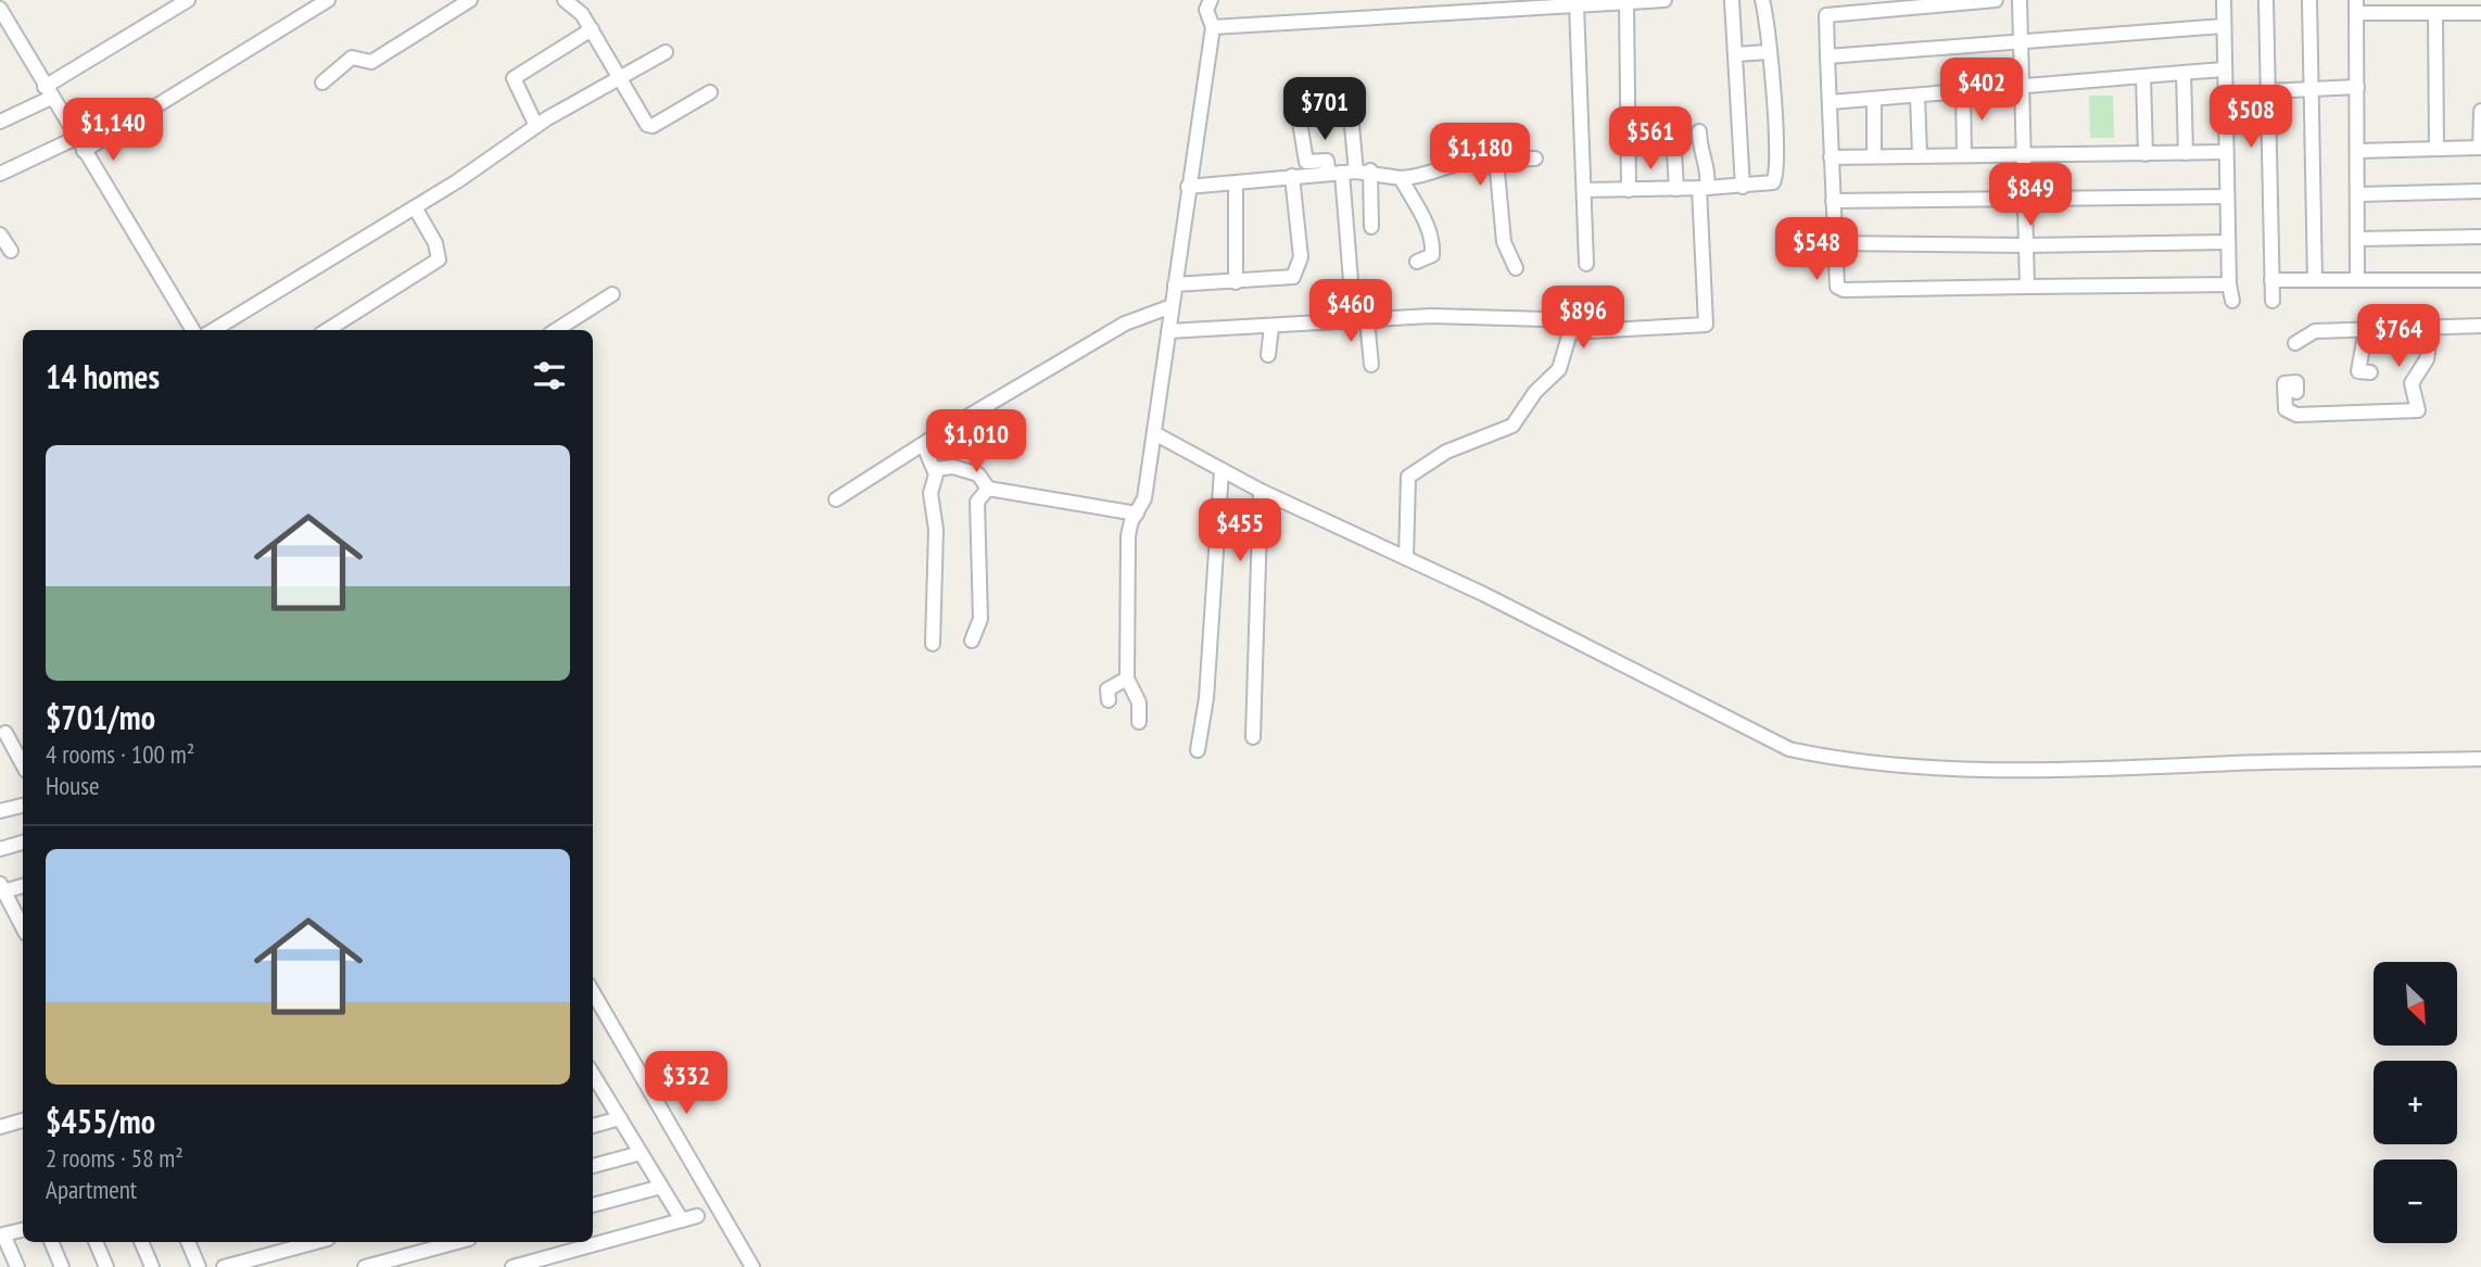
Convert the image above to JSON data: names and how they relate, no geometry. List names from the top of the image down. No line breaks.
{"north":"bottom right","page":{"price":["$402","$701","$508","$1,140","$561","$1,180","$849","$548","$460","$896","$764","$1,010","$455","$332"],"heading":"14 homes","list":[{"name":"$701/mo","note":"4 rooms · 100 m² · House"},{"name":"$455/mo","note":"2 rooms · 58 m² · Apartment"}],"map_buttons":["+","−"]}}
